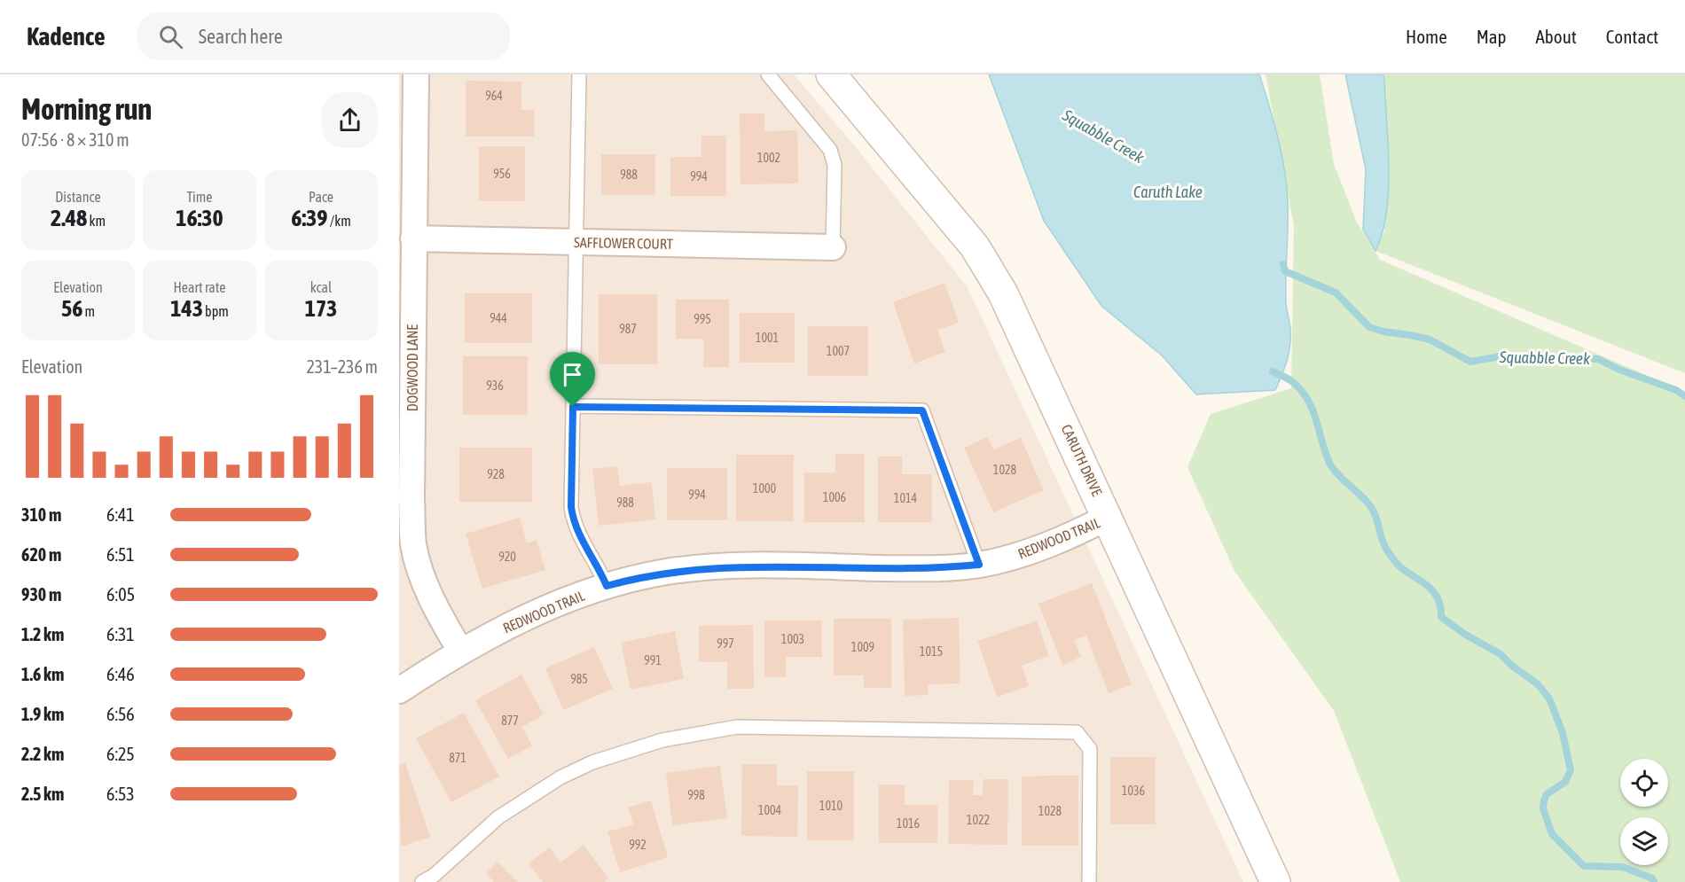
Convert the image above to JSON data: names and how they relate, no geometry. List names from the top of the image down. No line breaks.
{"streets":{"street":["SAFFLOWER COURT","DOGWOOD LANE","CARUTH DRIVE","REDWOOD TRAIL"]},"crossings":[["SAFFLOWER COURT","DOGWOOD LANE"],["DOGWOOD LANE","REDWOOD TRAIL"],["CARUTH DRIVE","REDWOOD TRAIL"]],"water":["Squabble Creek","Caruth Lake"],"house_numbers":["964","1002","956","988","994","944","995","987","1001","1007","936","1028","928","1000","994","1006","1014","988","920","1003","997","1009","1015","991","985","877","871","1036","998","1010","1004","1028","1022","1016","992"],"page":{"header":"Kadence","search":"Search here","nav":["Home","Map","About","Contact"],"heading":["Morning run","07:56 · 8 × 310 m"],"stats":[["Distance","2.48 km"],["Time","16:30"],["Pace","6:39 /km"],["Elevation","56 m"],["Heart rate","143 bpm"],["kcal","173"]],"chart":["Elevation","231–236 m"],"list":[{"name":"310 m","note":"6:41"},{"name":"620 m","note":"6:51"},{"name":"930 m","note":"6:05"},{"name":"1.2 km","note":"6:31"},{"name":"1.6 km","note":"6:46"},{"name":"1.9 km","note":"6:56"},{"name":"2.2 km","note":"6:25"},{"name":"2.5 km","note":"6:53"}]}}
